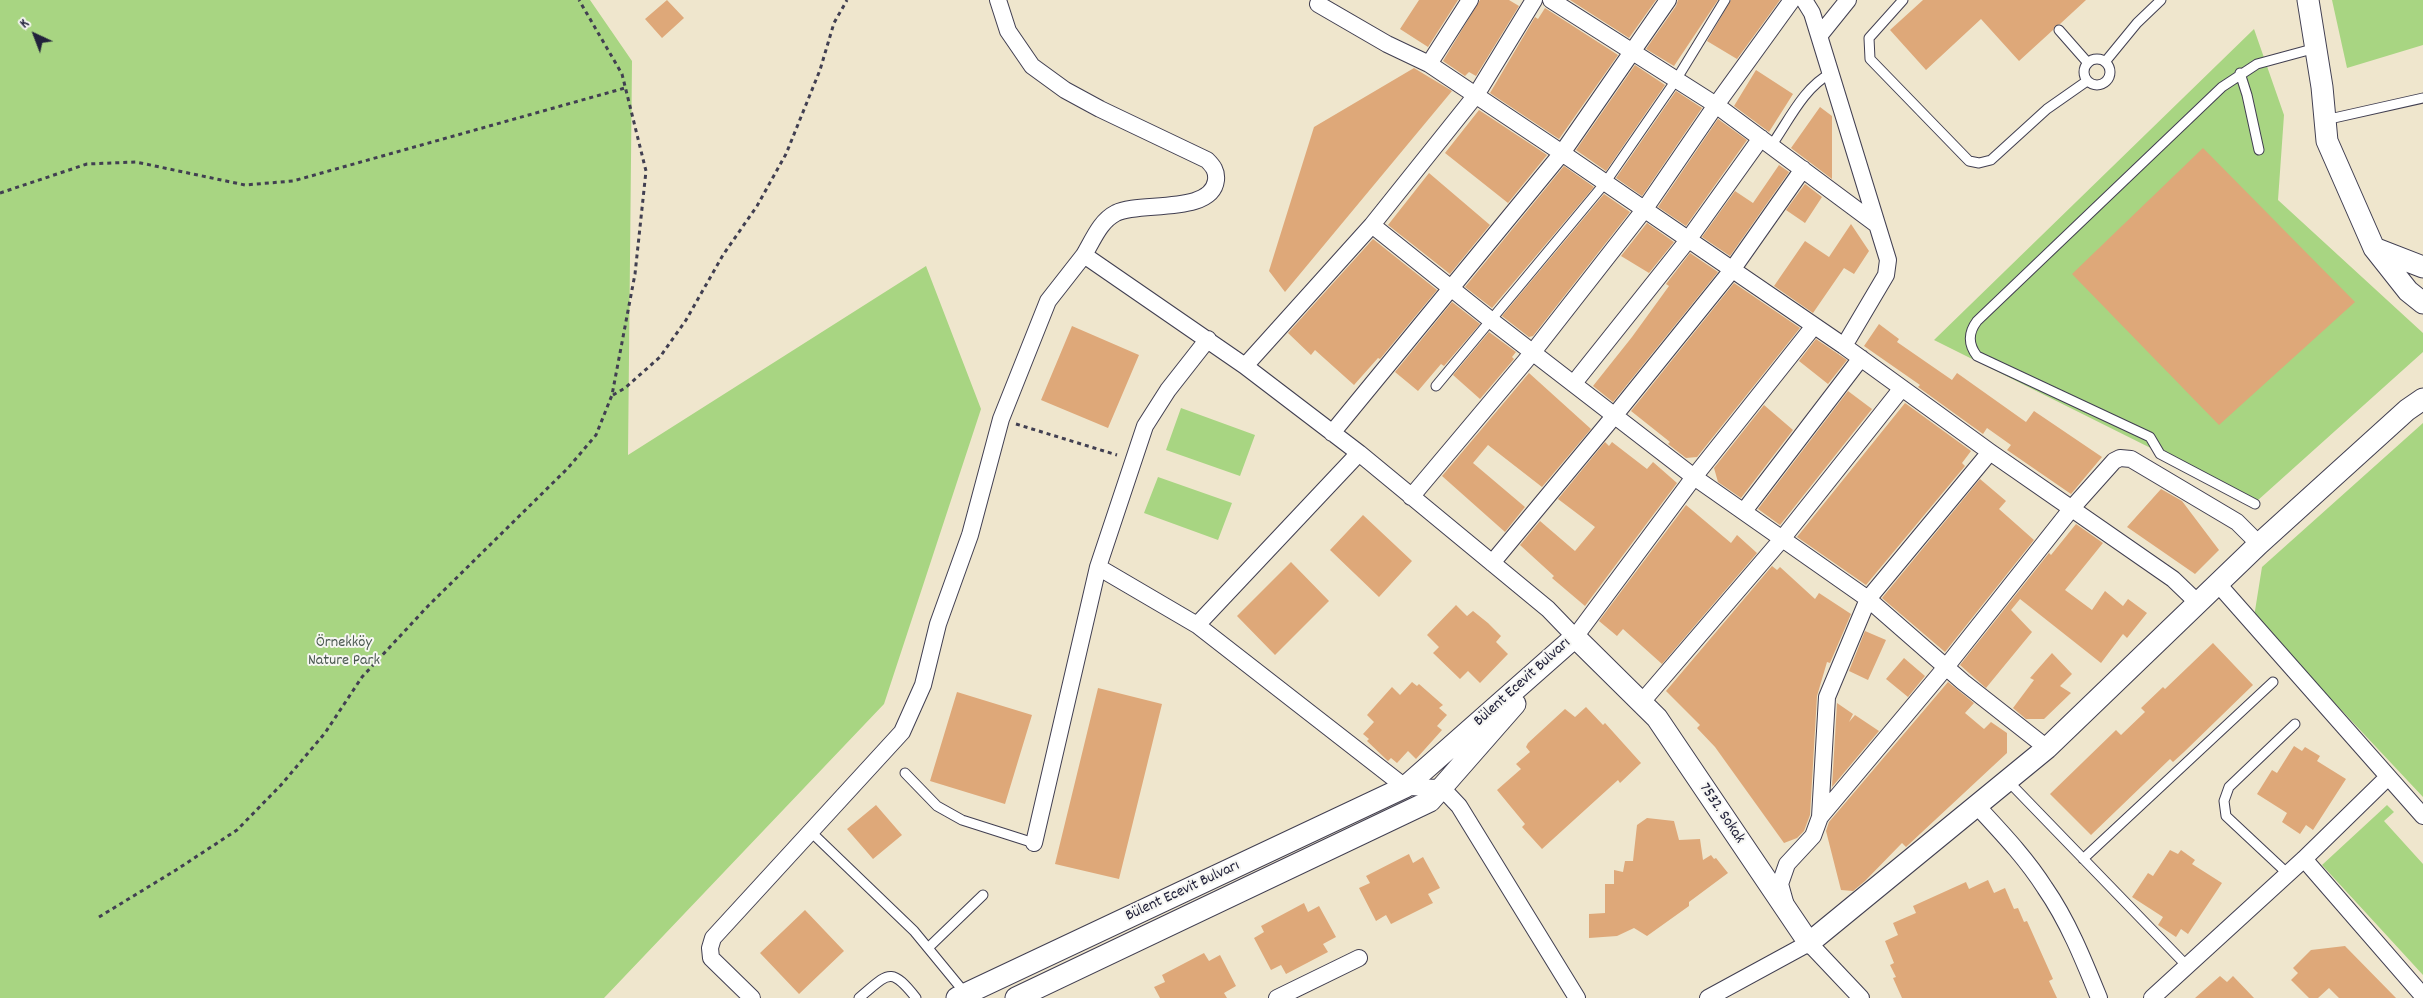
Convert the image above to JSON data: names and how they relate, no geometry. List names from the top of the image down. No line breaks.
{"streets":{"street":["Bülent Ecevit Bulvarı","7532. Sokak"]},"crossings":[["Bülent Ecevit Bulvarı","7532. Sokak"]],"parks":["Örnekköy Nature Park"],"north":"top left"}
